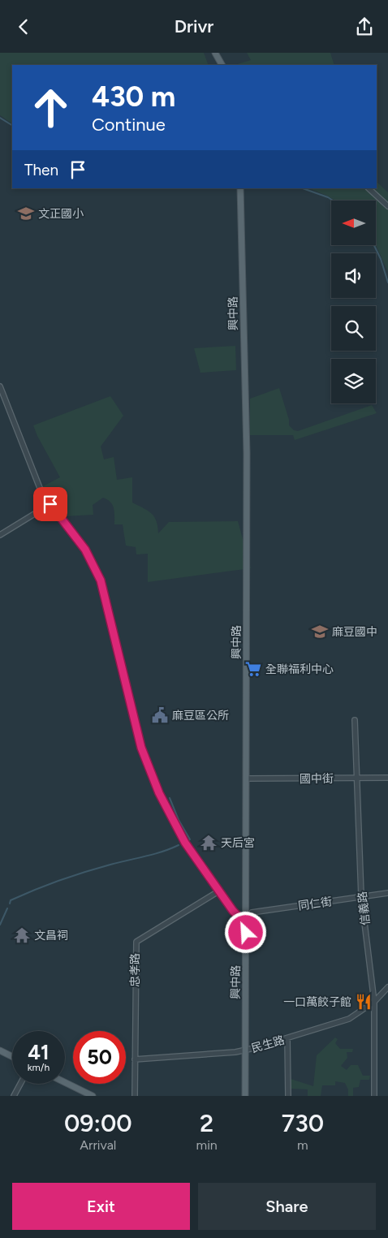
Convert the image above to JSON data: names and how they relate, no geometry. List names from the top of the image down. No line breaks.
{"streets":{"main road":["興中路"],"street":["國中街","同仁街","信義路","忠孝路","民生路"]},"crossings":[["興中路","國中街"],["興中路","同仁街"],["興中路","民生路"],["國中街","信義路"],["同仁街","信義路"],["信義路","民生路"],["忠孝路","民生路"]],"places":{"school or university":["文正國小","麻豆國中"],"supermarket":["全聯福利中心"],"public building":["麻豆區公所"],"temple":["天后宮","文昌祠"],"restaurant":["一口萬餃子館"]},"north":"left","page":{"header":"Drivr","turn":["430 m","Continue"],"then":"Then","speed":"41 km/h","limit":"50","eta":["09:00","Arrival","2","min","730","m"],"buttons":["Exit","Share"]}}
